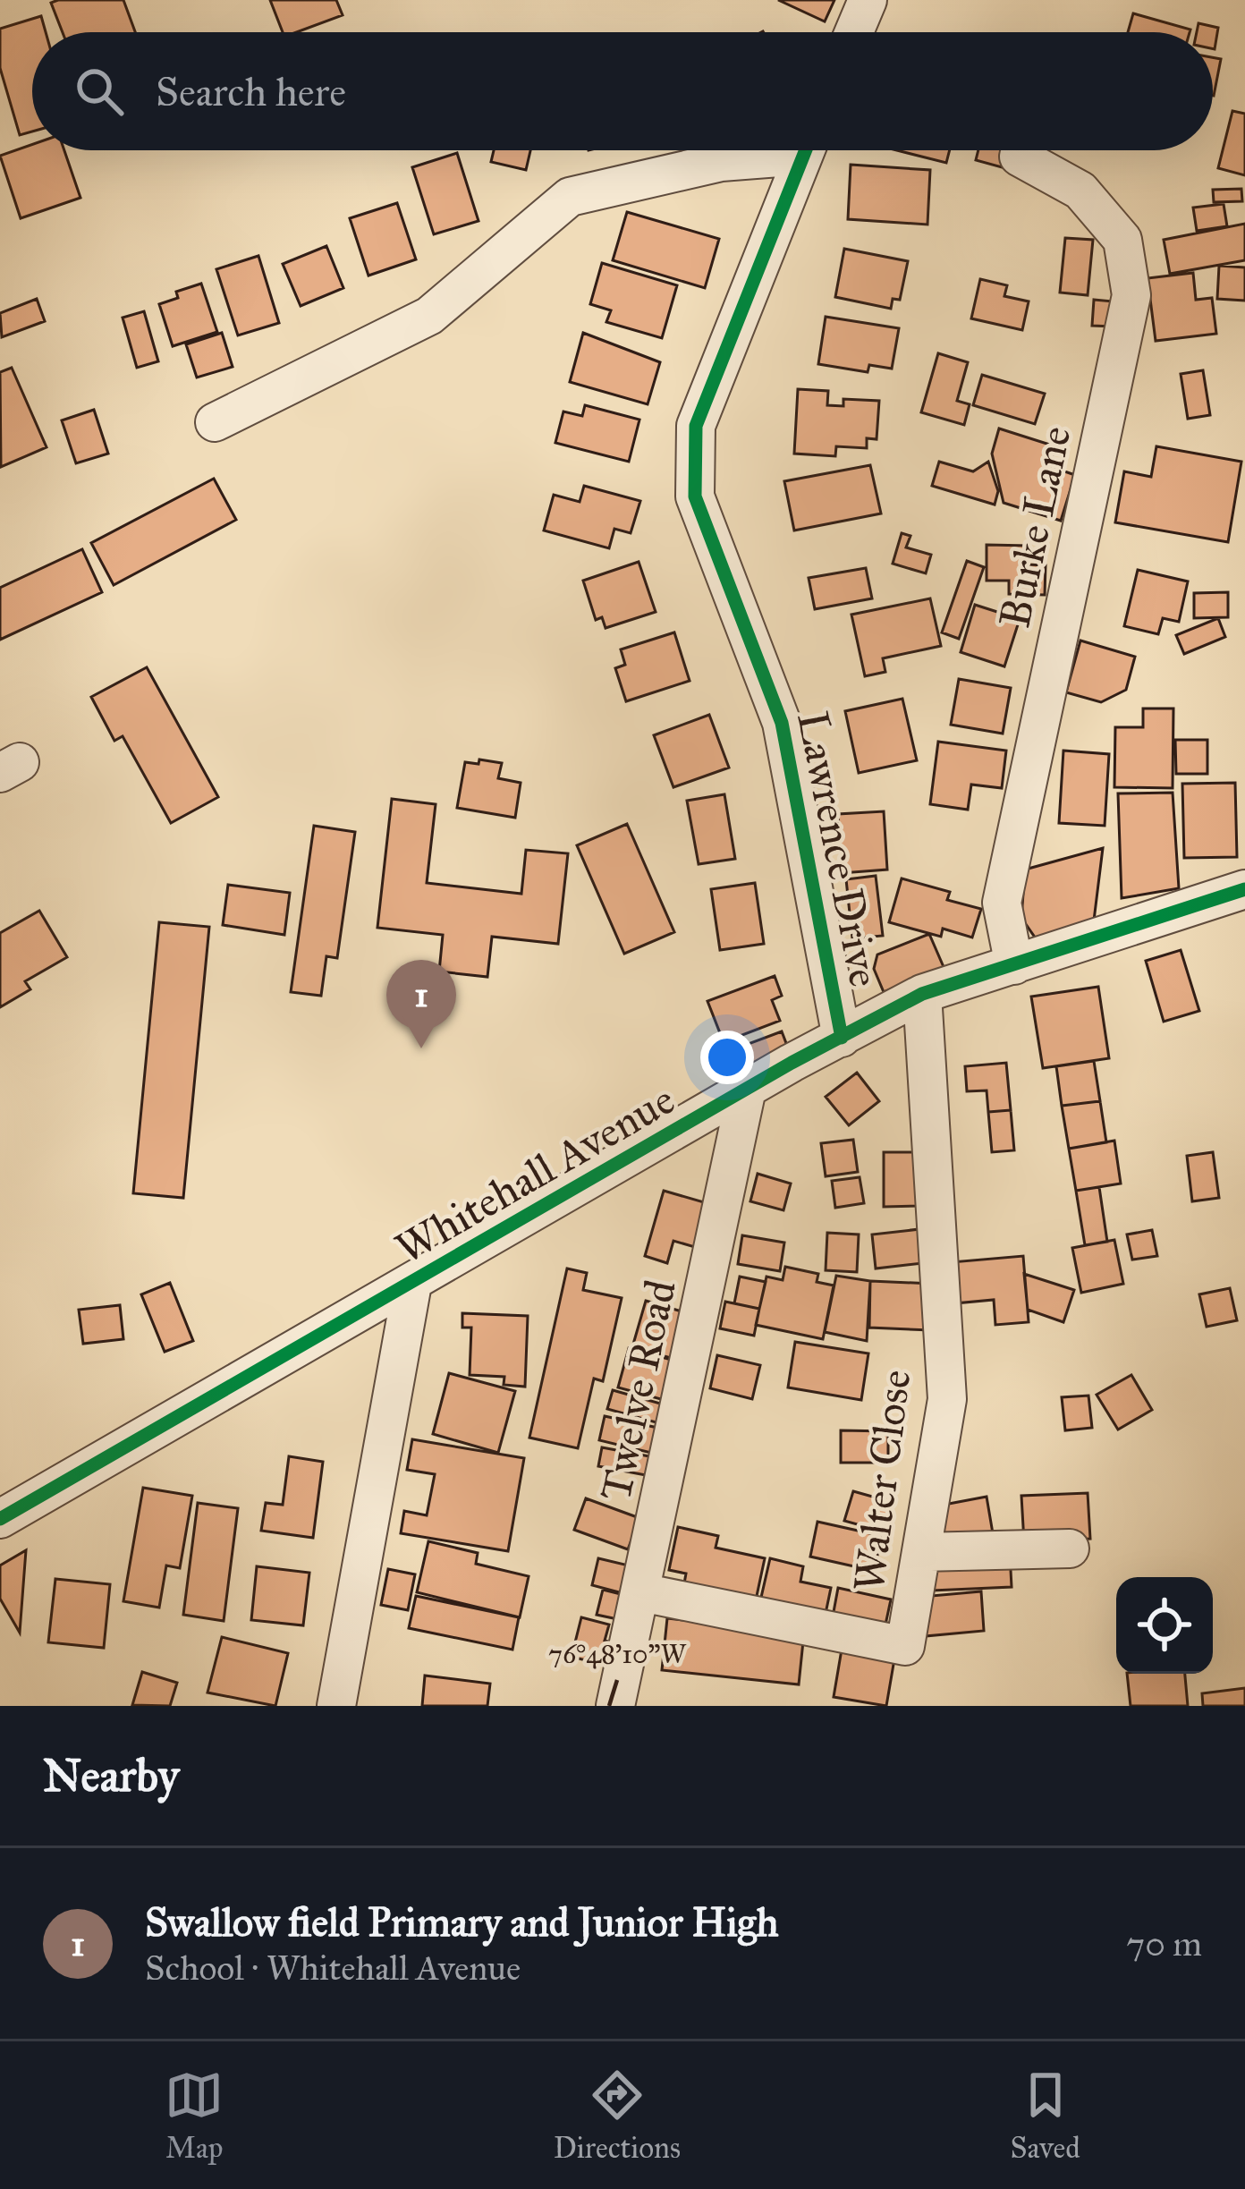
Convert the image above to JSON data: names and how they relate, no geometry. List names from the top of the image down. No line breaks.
{"streets":{"street":["Burke Lane","Lawrence Drive","Whitehall Avenue","Twelve Road","Walter Close"]},"crossings":[["Burke Lane","Whitehall Avenue"],["Lawrence Drive","Whitehall Avenue"],["Whitehall Avenue","Twelve Road"],["Whitehall Avenue","Walter Close"],["Twelve Road","Walter Close"]],"page":{"search":"Search here","pins":"1","heading":"Nearby","list":[{"mark":"1","name":"Swallow field Primary and Junior High","note":"School · Whitehall Avenue","value":"70 m"}],"nav":["Map","Directions","Saved"]},"coordinates":["76°48'10\"W"]}
